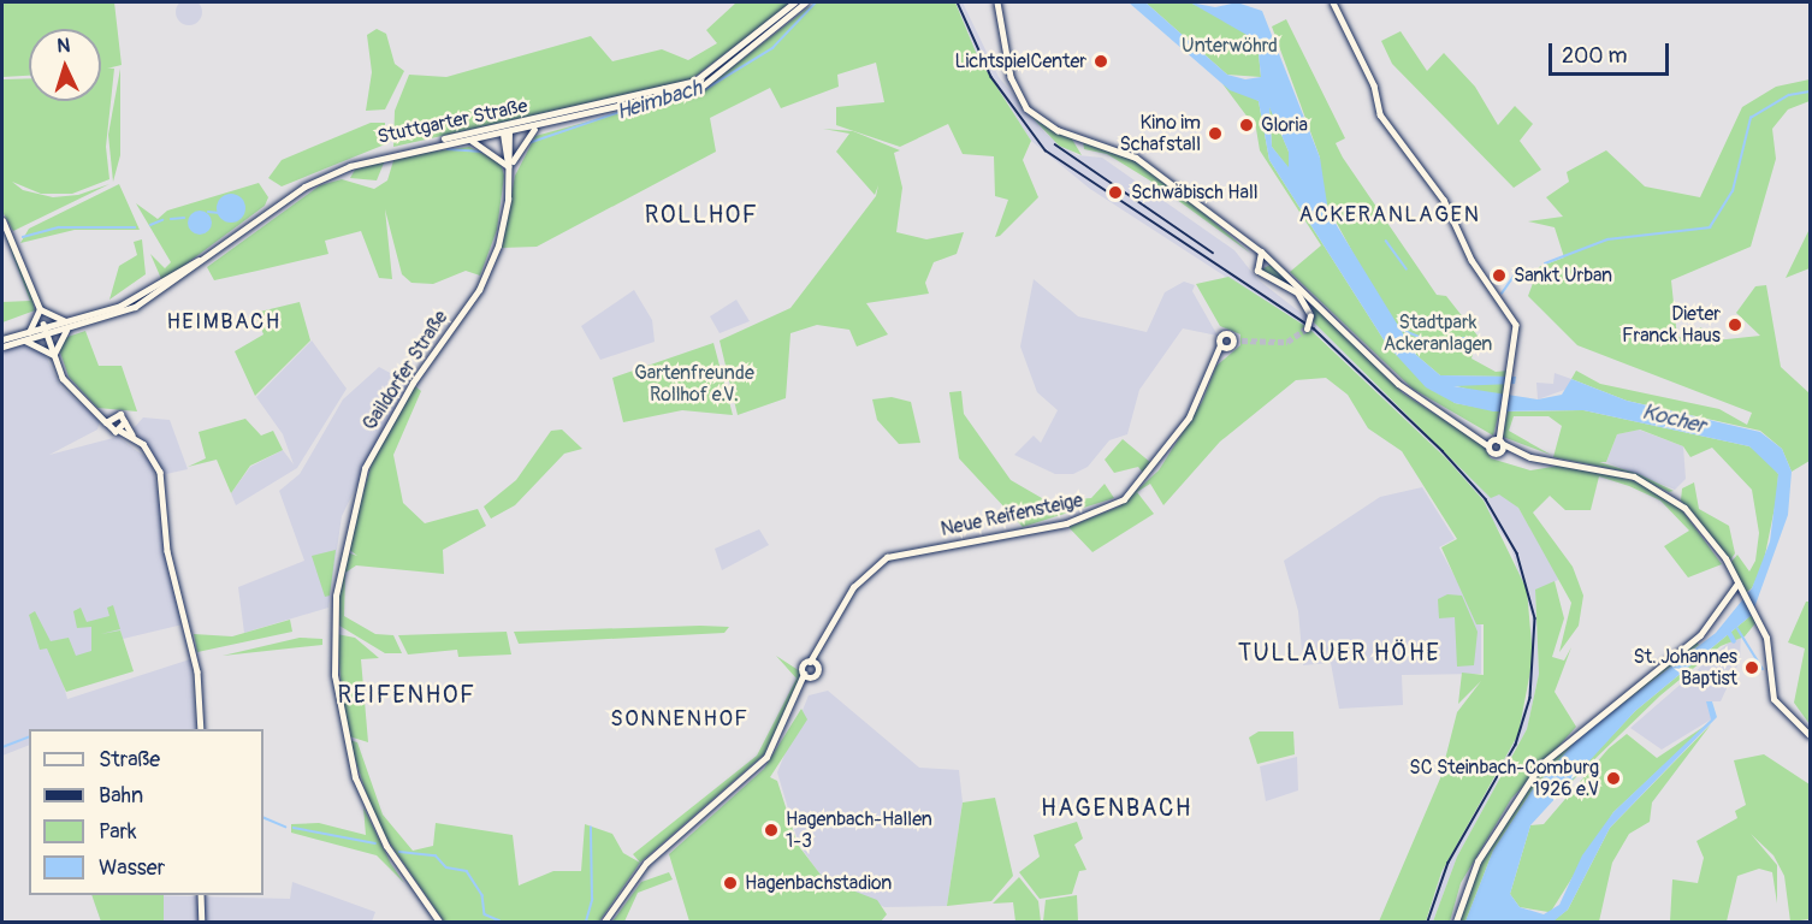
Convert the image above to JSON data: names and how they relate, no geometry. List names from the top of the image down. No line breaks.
{"streets":{"main road":["Stuttgarter Straße","Gaildorfer Straße","Neue Reifensteige"]},"crossings":[["Stuttgarter Straße","Gaildorfer Straße"]],"districts":["ROLLHOF","ACKERANLAGEN","HEIMBACH","TULLAUER HÖHE","REIFENHOF","SONNENHOF","HAGENBACH"],"water":["Heimbach","Kocher"],"parks":["Unterwöhrd","Stadtpark Ackeranlagen","Gartenfreunde Rollhof e.V."],"places":["LichtspielCenter","Gloria","Kino im Schafstall","Schwäbisch Hall","Sankt Urban","Dieter Franck Haus","St. Johannes Baptist","SC Steinbach-Comburg 1926 e.V","Hagenbach-Hallen 1-3","Hagenbachstadion"],"legend":["Straße","Bahn","Park","Wasser"],"scale_bar":"200 m","north":"top"}
